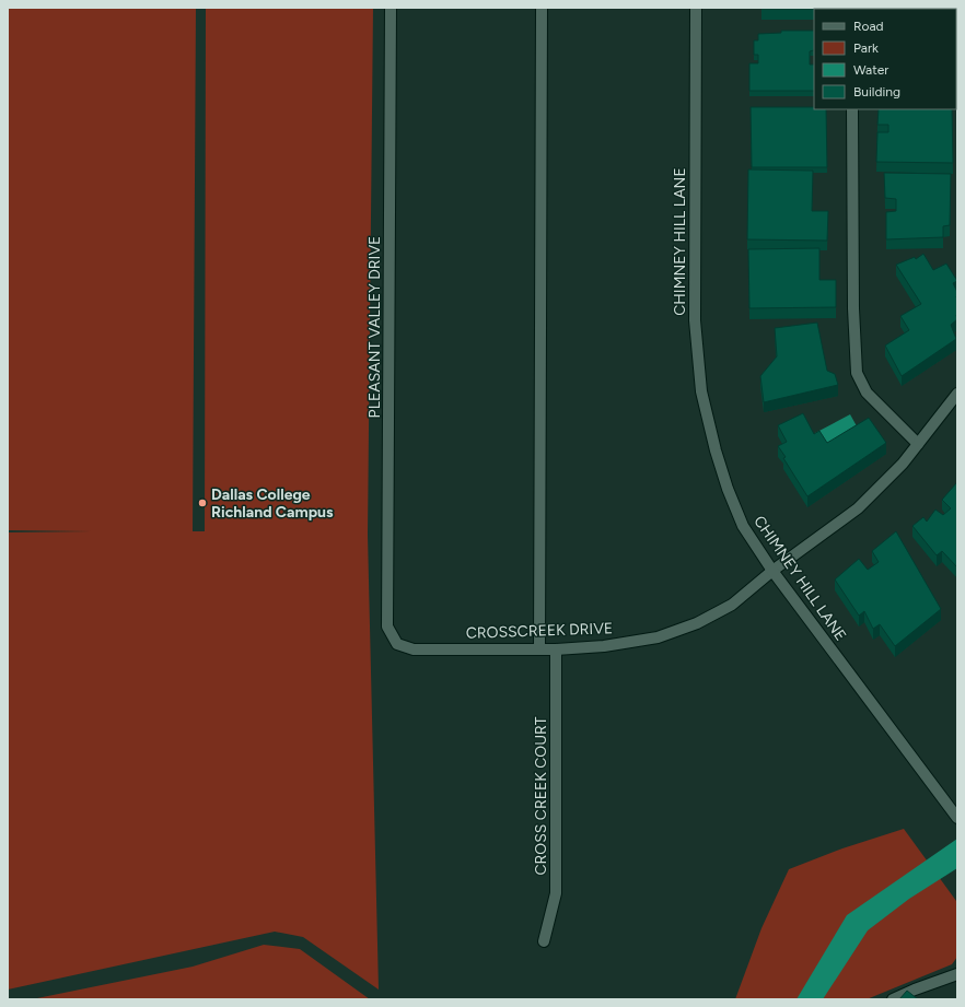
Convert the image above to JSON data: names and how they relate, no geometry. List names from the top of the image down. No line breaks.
{"streets":{"street":["CHIMNEY HILL LANE","PLEASANT VALLEY DRIVE","CROSSCREEK DRIVE","CROSS CREEK COURT"]},"crossings":[["CHIMNEY HILL LANE","CROSSCREEK DRIVE"],["PLEASANT VALLEY DRIVE","CROSSCREEK DRIVE"],["CROSSCREEK DRIVE","CROSS CREEK COURT"]],"places":["Dallas College Richland Campus"],"legend":["Road","Park","Water","Building"]}
